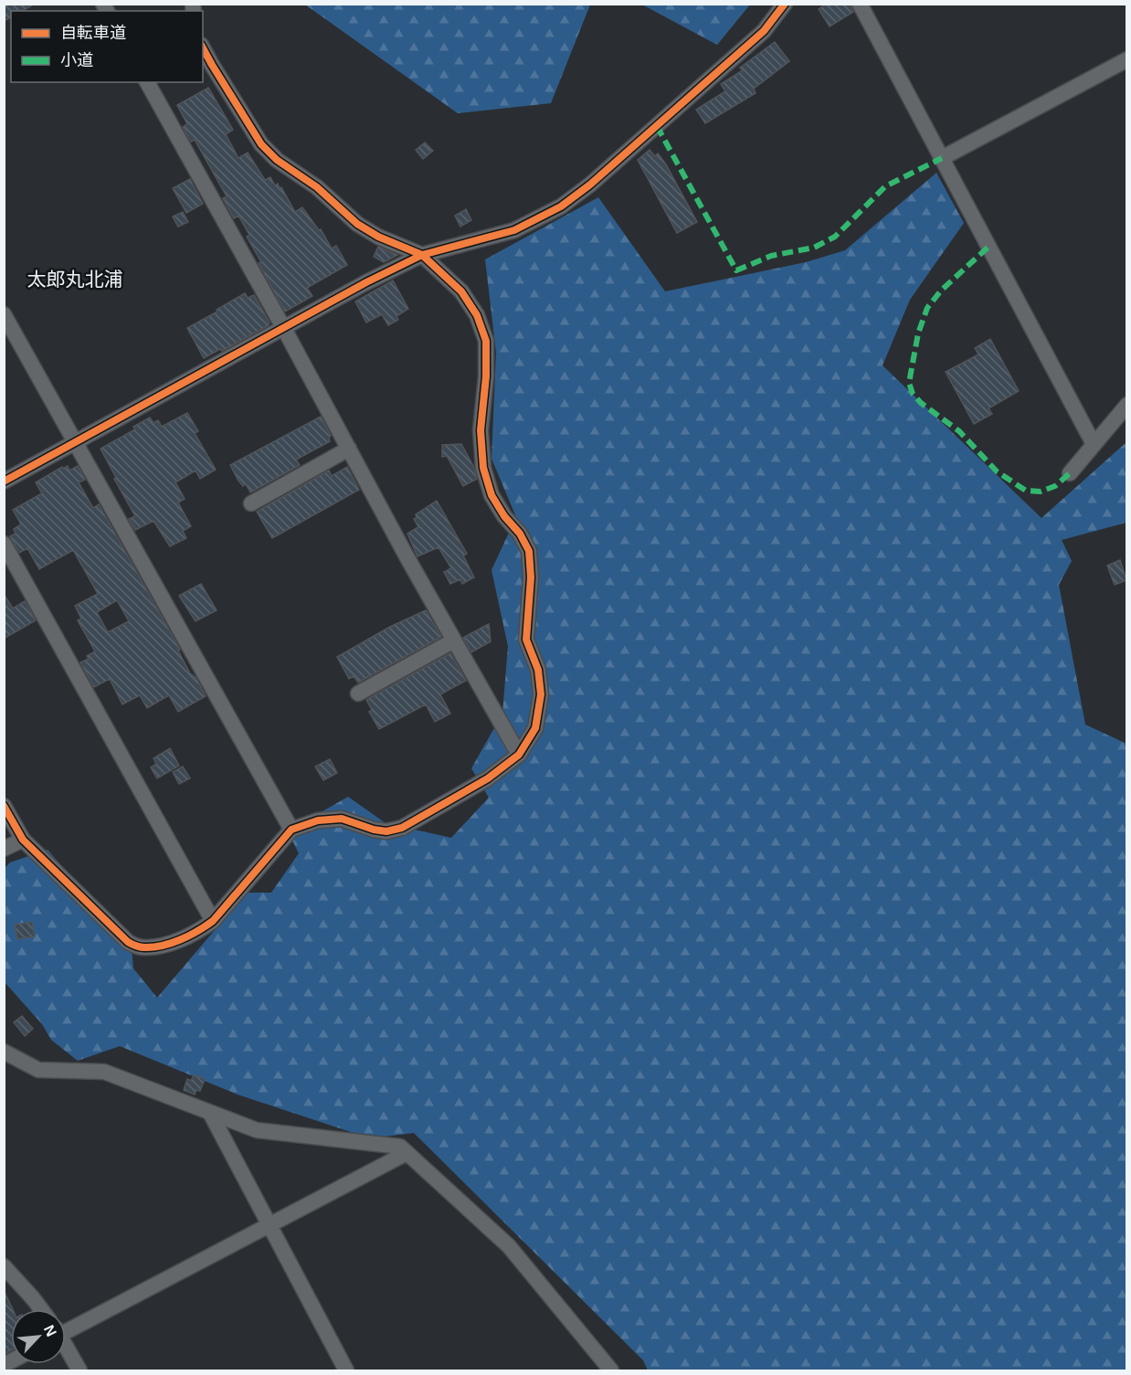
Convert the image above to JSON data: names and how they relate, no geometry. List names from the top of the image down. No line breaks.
{"districts":["太郎丸北浦"],"legend":["自転車道","小道"],"north":"top right"}
